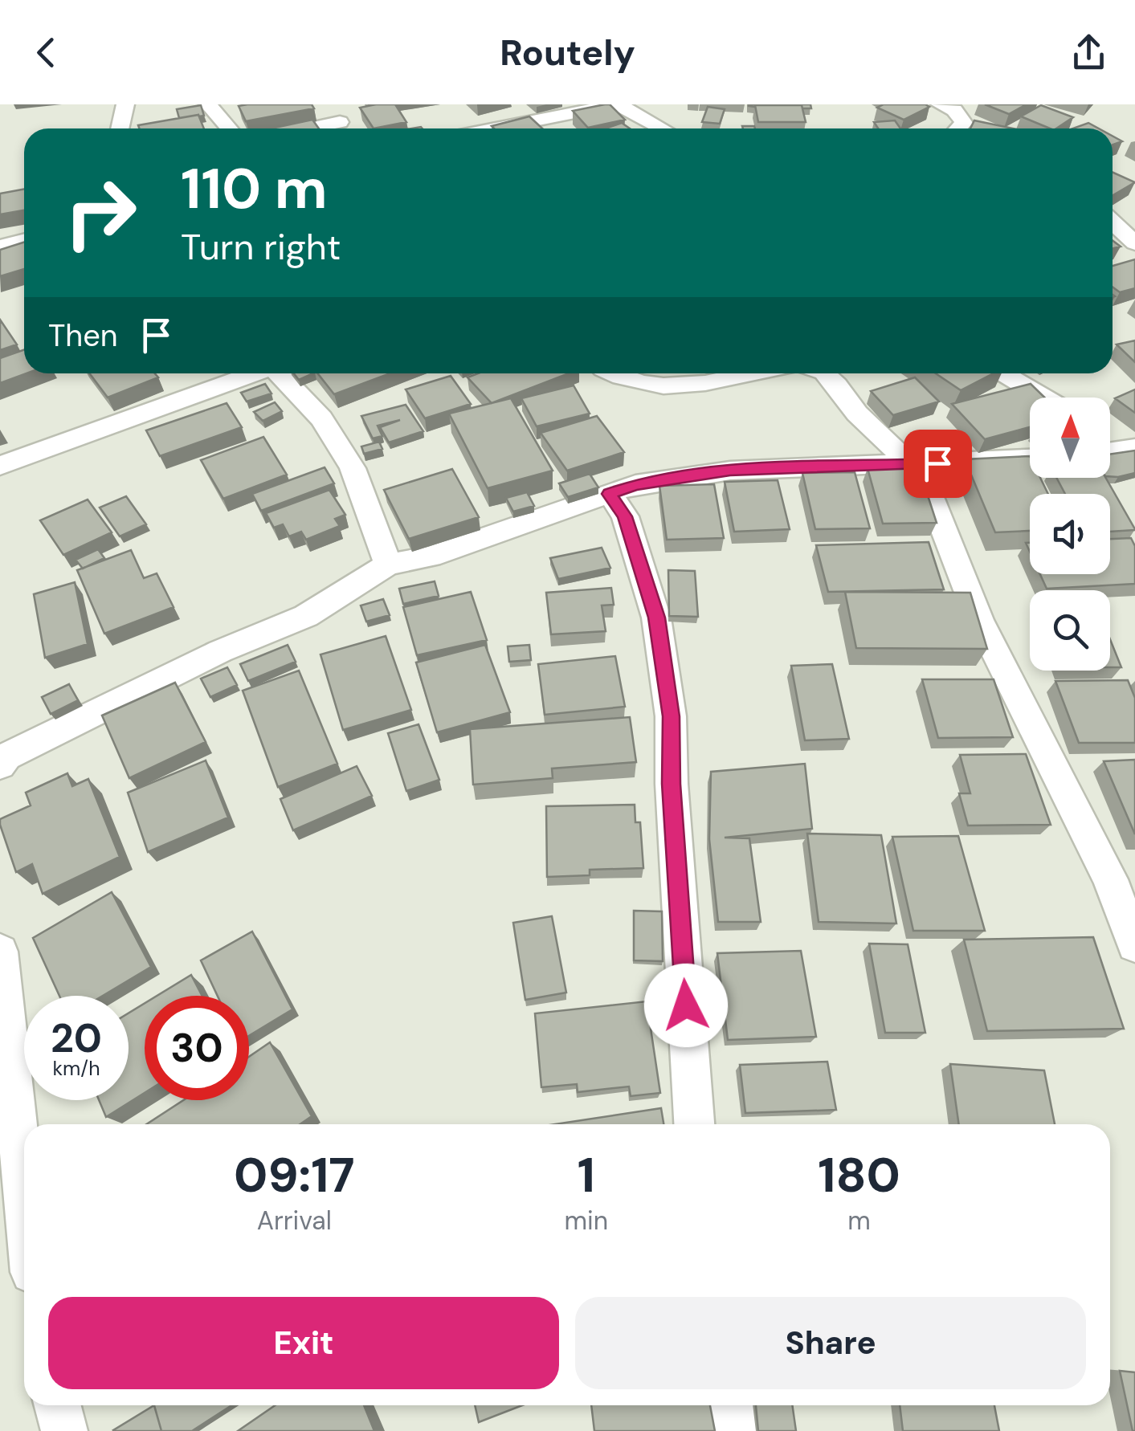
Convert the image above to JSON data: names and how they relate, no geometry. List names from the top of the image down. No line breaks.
{"north":"top","page":{"header":"Routely","turn":["110 m","Turn right"],"then":"Then","speed":"20 km/h","limit":"30","eta":["09:17","Arrival","1","min","180","m"],"buttons":["Exit","Share"]}}
